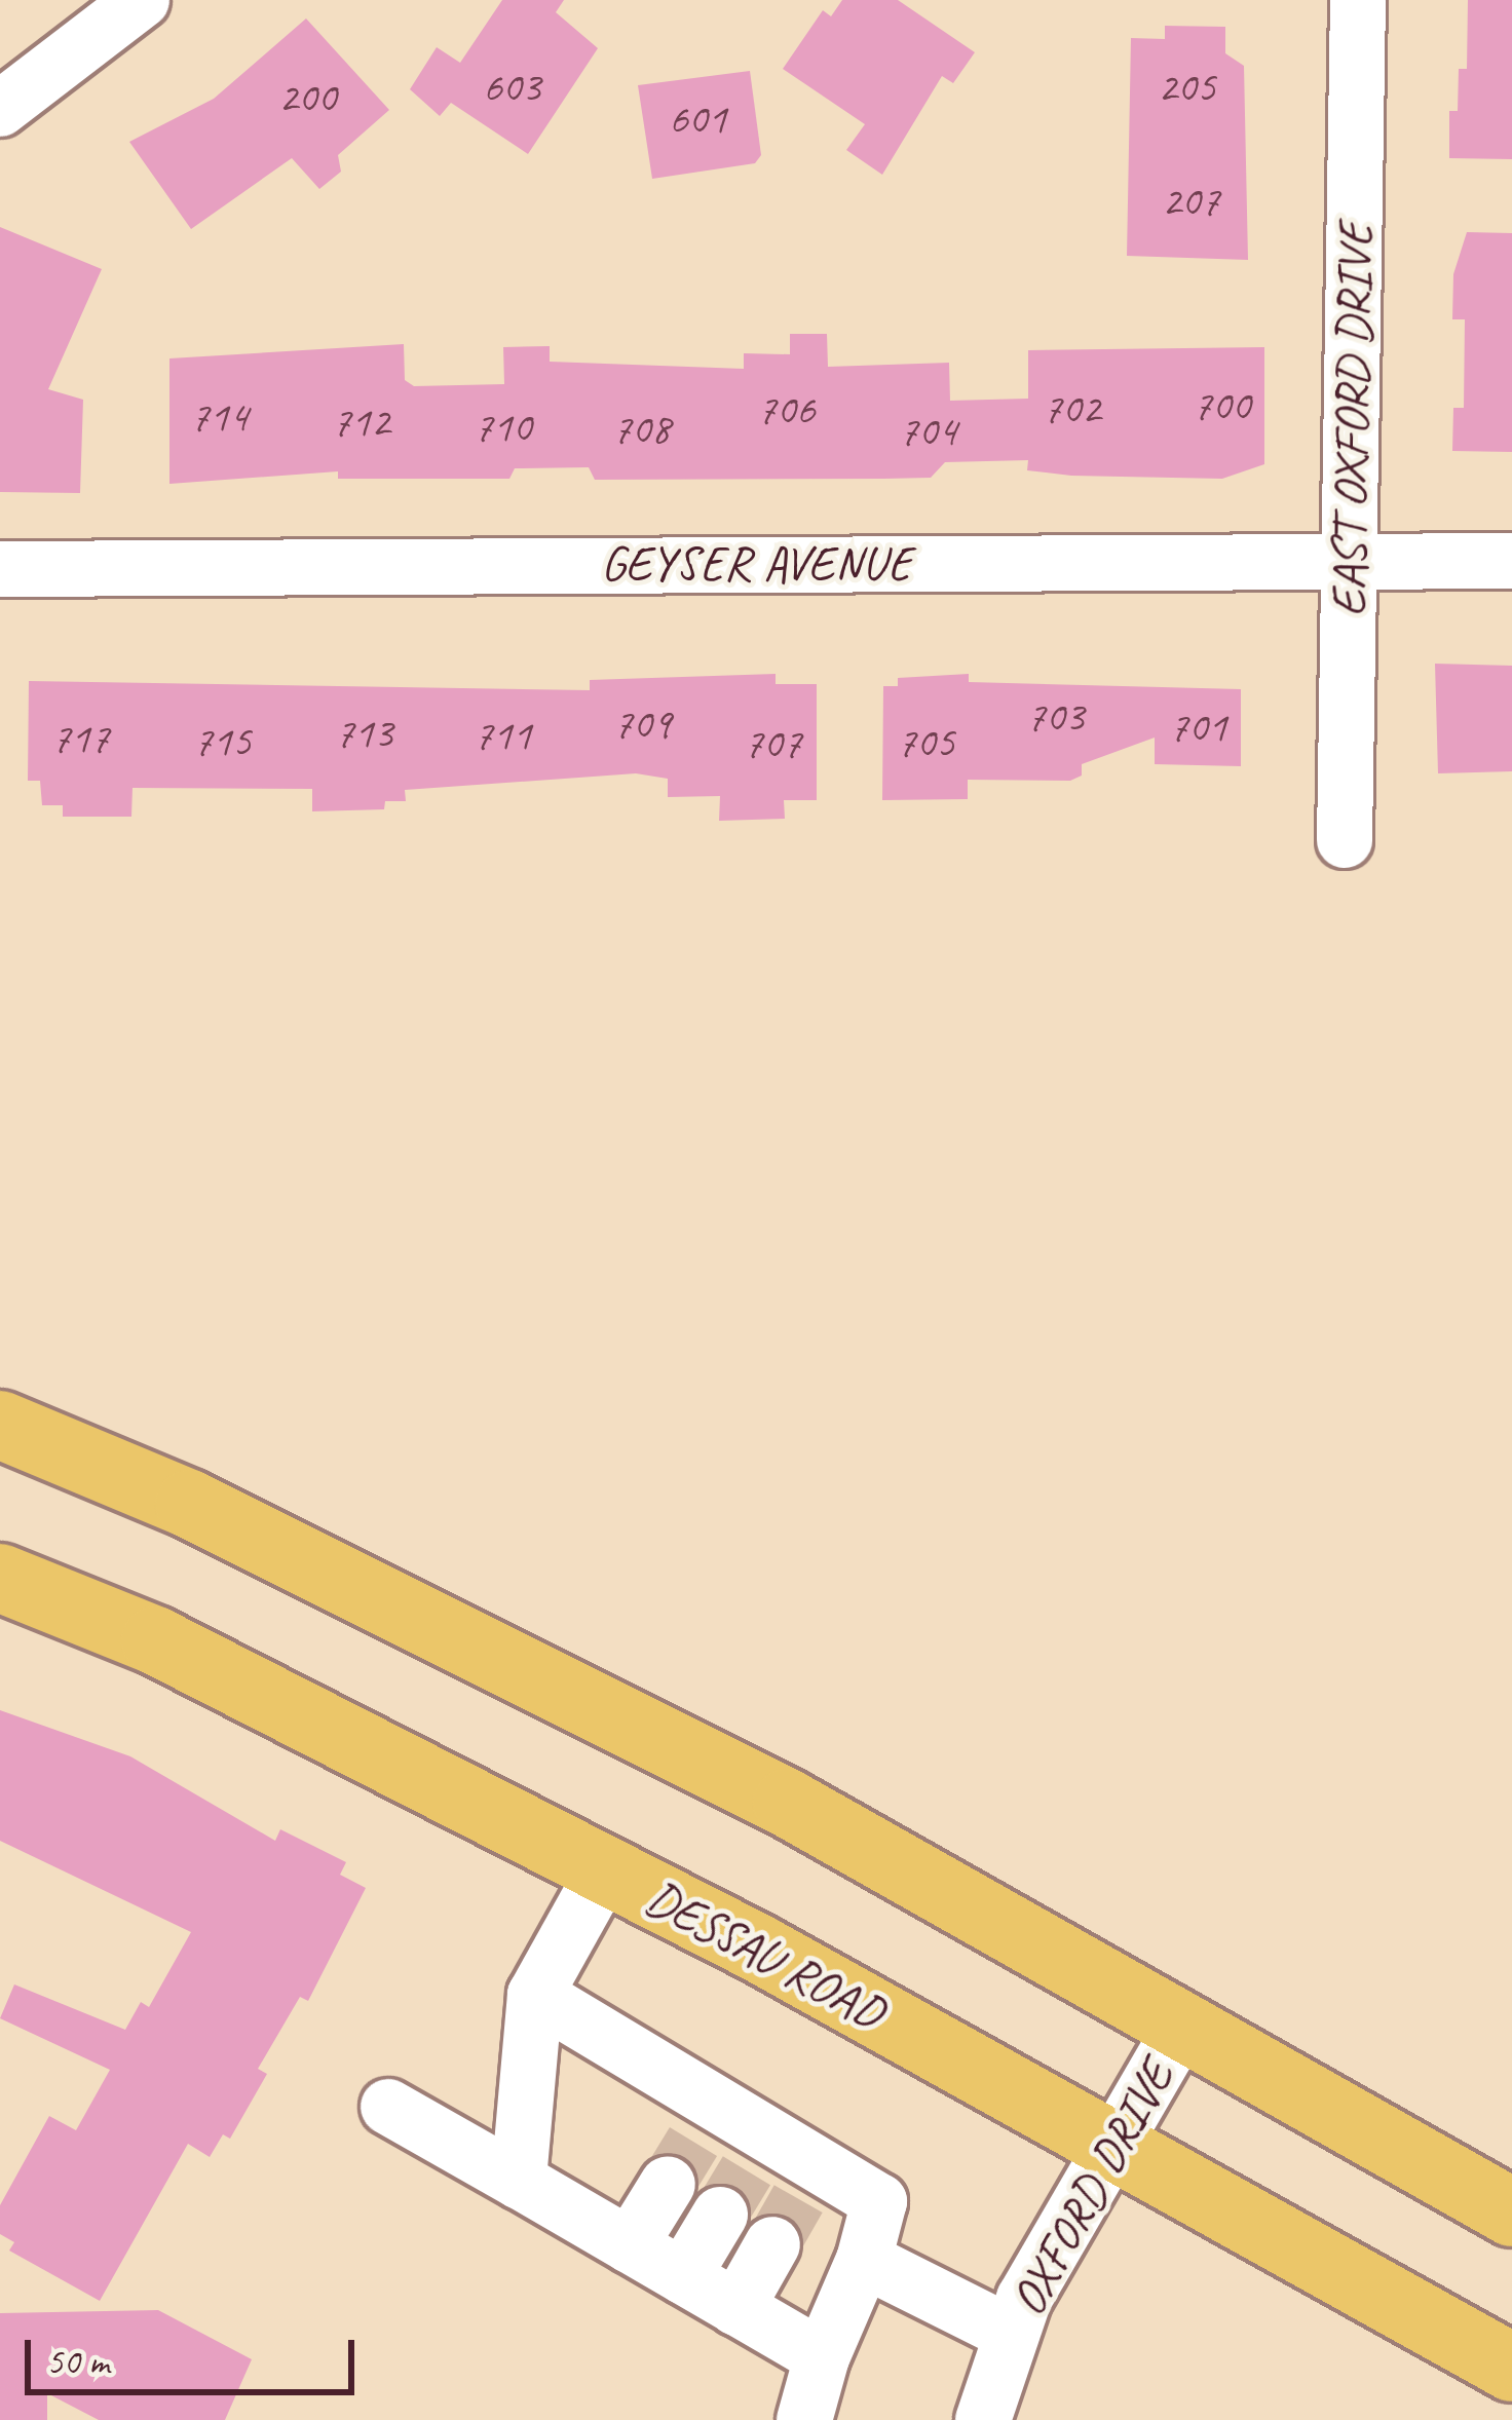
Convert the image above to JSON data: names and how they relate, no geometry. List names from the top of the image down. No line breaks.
{"streets":{"main road":["DESSAU ROAD"],"street":["EAST OXFORD DRIVE","GEYSER AVENUE","OXFORD DRIVE"]},"crossings":[["EAST OXFORD DRIVE","GEYSER AVENUE"],["DESSAU ROAD","OXFORD DRIVE"]],"house_numbers":["603","205","200","601","207","700","702","706","714","712","710","708","704","703","709","701","713","711","717","715","705","707"],"scale_bar":"50 m"}
